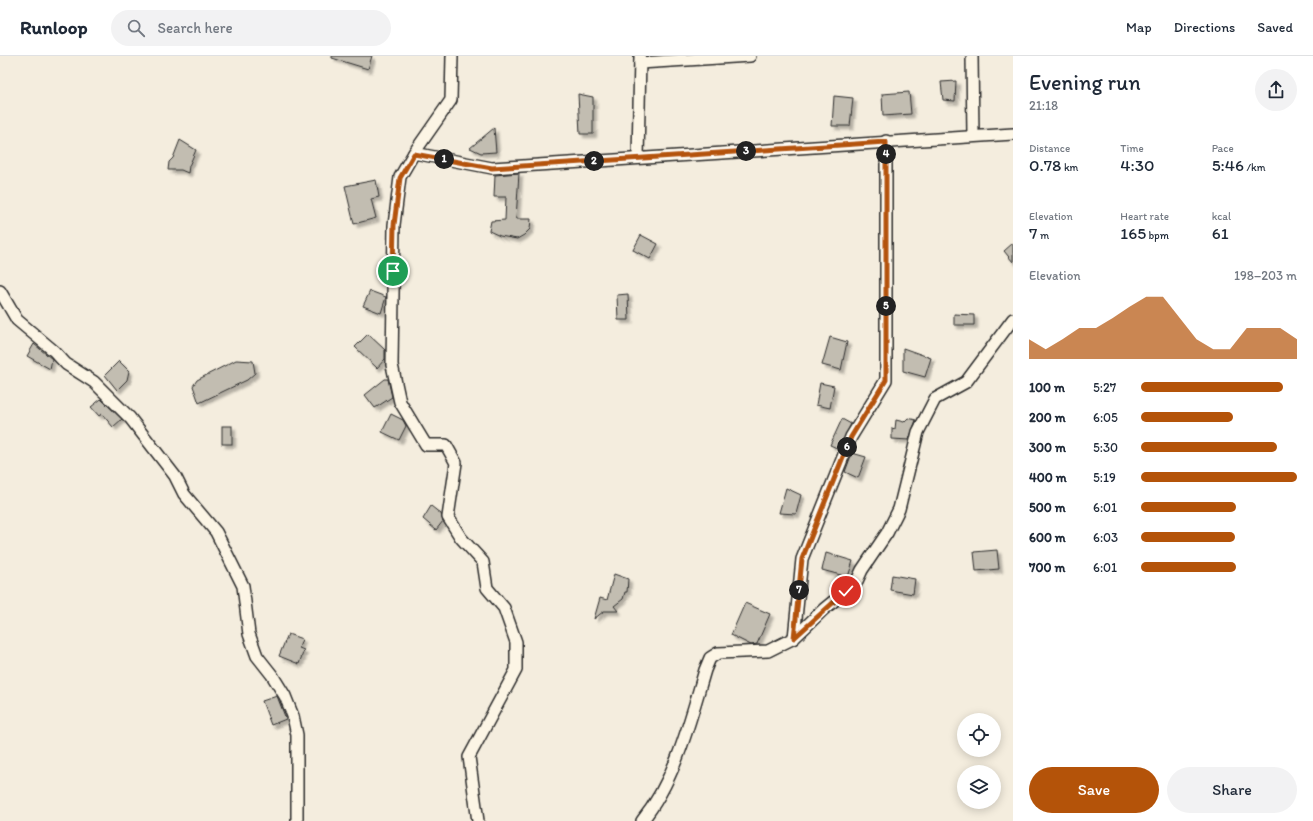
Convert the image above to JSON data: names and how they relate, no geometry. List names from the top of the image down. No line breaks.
{"page":{"header":"Runloop","search":"Search here","nav":["Map","Directions","Saved"],"heading":["Evening run","21:18"],"stats":[["Distance","0.78 km"],["Time","4:30"],["Pace","5:46 /km"],["Elevation","7 m"],["Heart rate","165 bpm"],["kcal","61"]],"pins":["3","4","1","2","5","6","7"],"chart":["Elevation","198–203 m"],"list":[{"name":"100 m","note":"5:27"},{"name":"200 m","note":"6:05"},{"name":"300 m","note":"5:30"},{"name":"400 m","note":"5:19"},{"name":"500 m","note":"6:01"},{"name":"600 m","note":"6:03"},{"name":"700 m","note":"6:01"}],"buttons":["Save","Share"]}}
